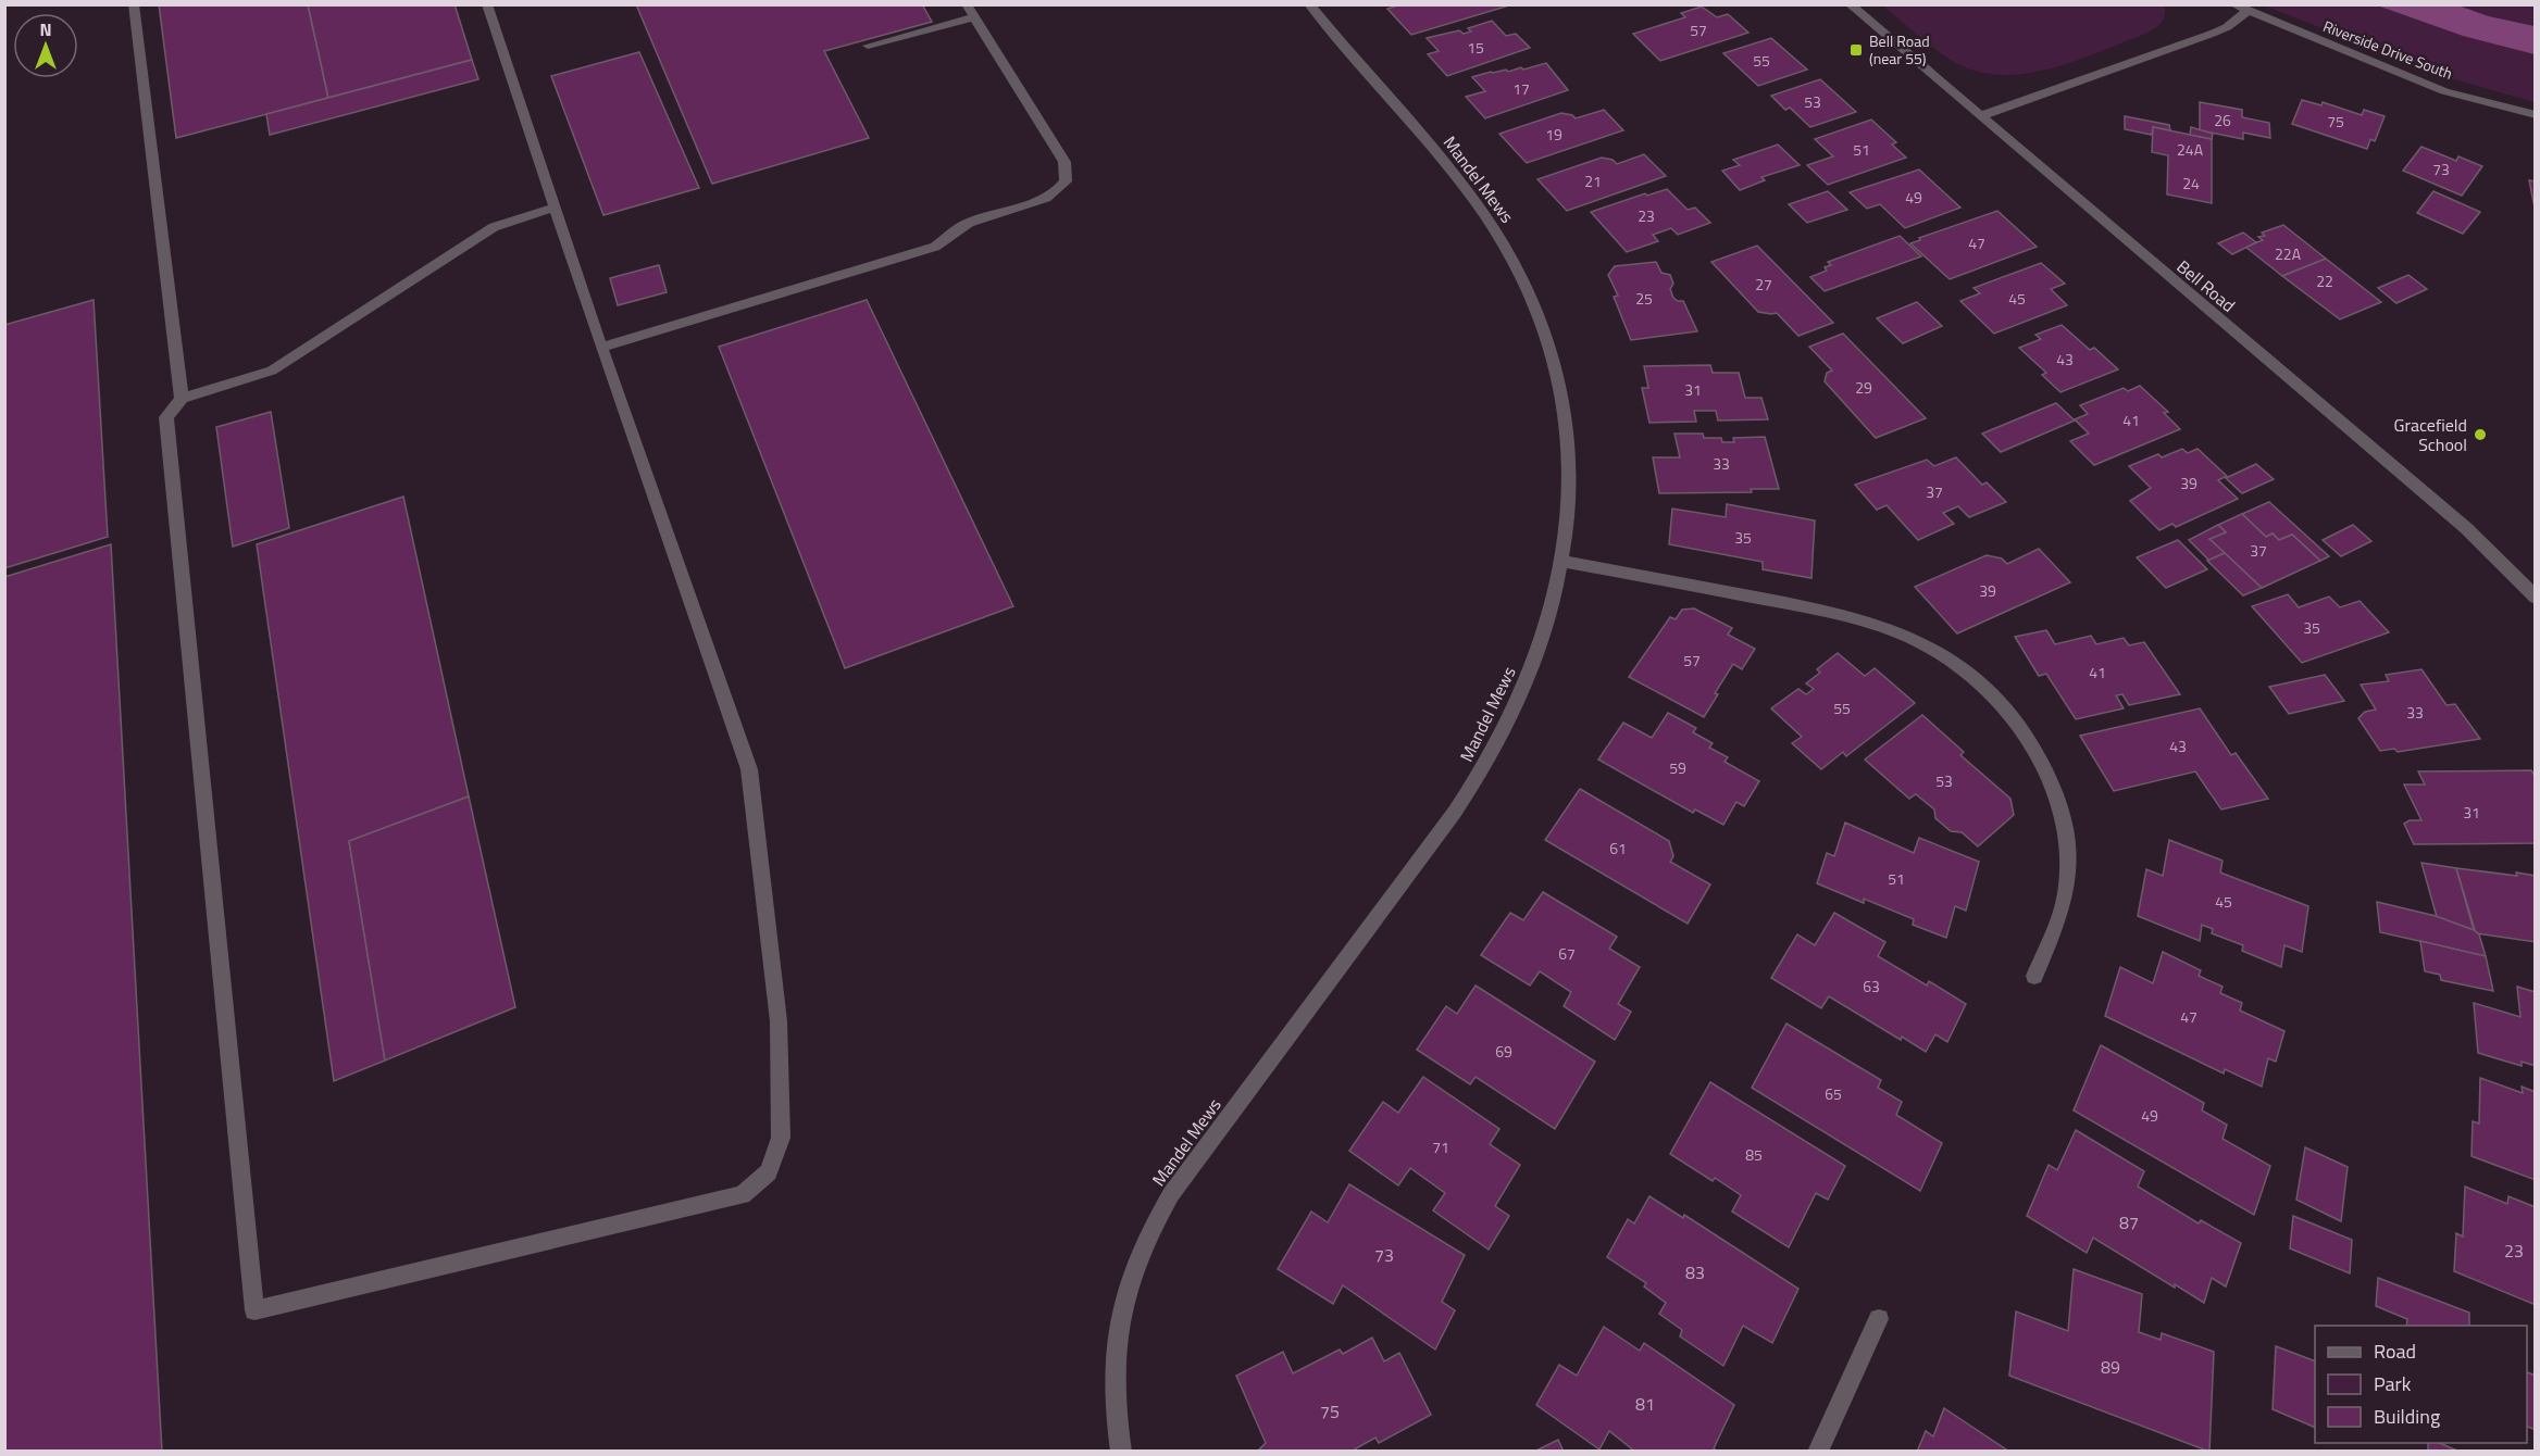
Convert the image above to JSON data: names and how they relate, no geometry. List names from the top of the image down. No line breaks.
{"streets":{"street":["Riverside Drive South","Mandel Mews","Bell Road"]},"places":{"transit":["Bell Road (near 55)"],"other":["Gracefield School"]},"house_numbers":["57","15","55","17","53","26","75","19","51","24A","73","21","24","49","23","47","22A","22","27","25","45","43","29","31","41","33","39","37","35","37","39","35","57","41","55","33","43","59","53","31","61","51","45","67","63","47","69","65","49","71","85","87","23","73","83","89","81","75"],"legend":["Road","Park","Building"],"north":"top"}
